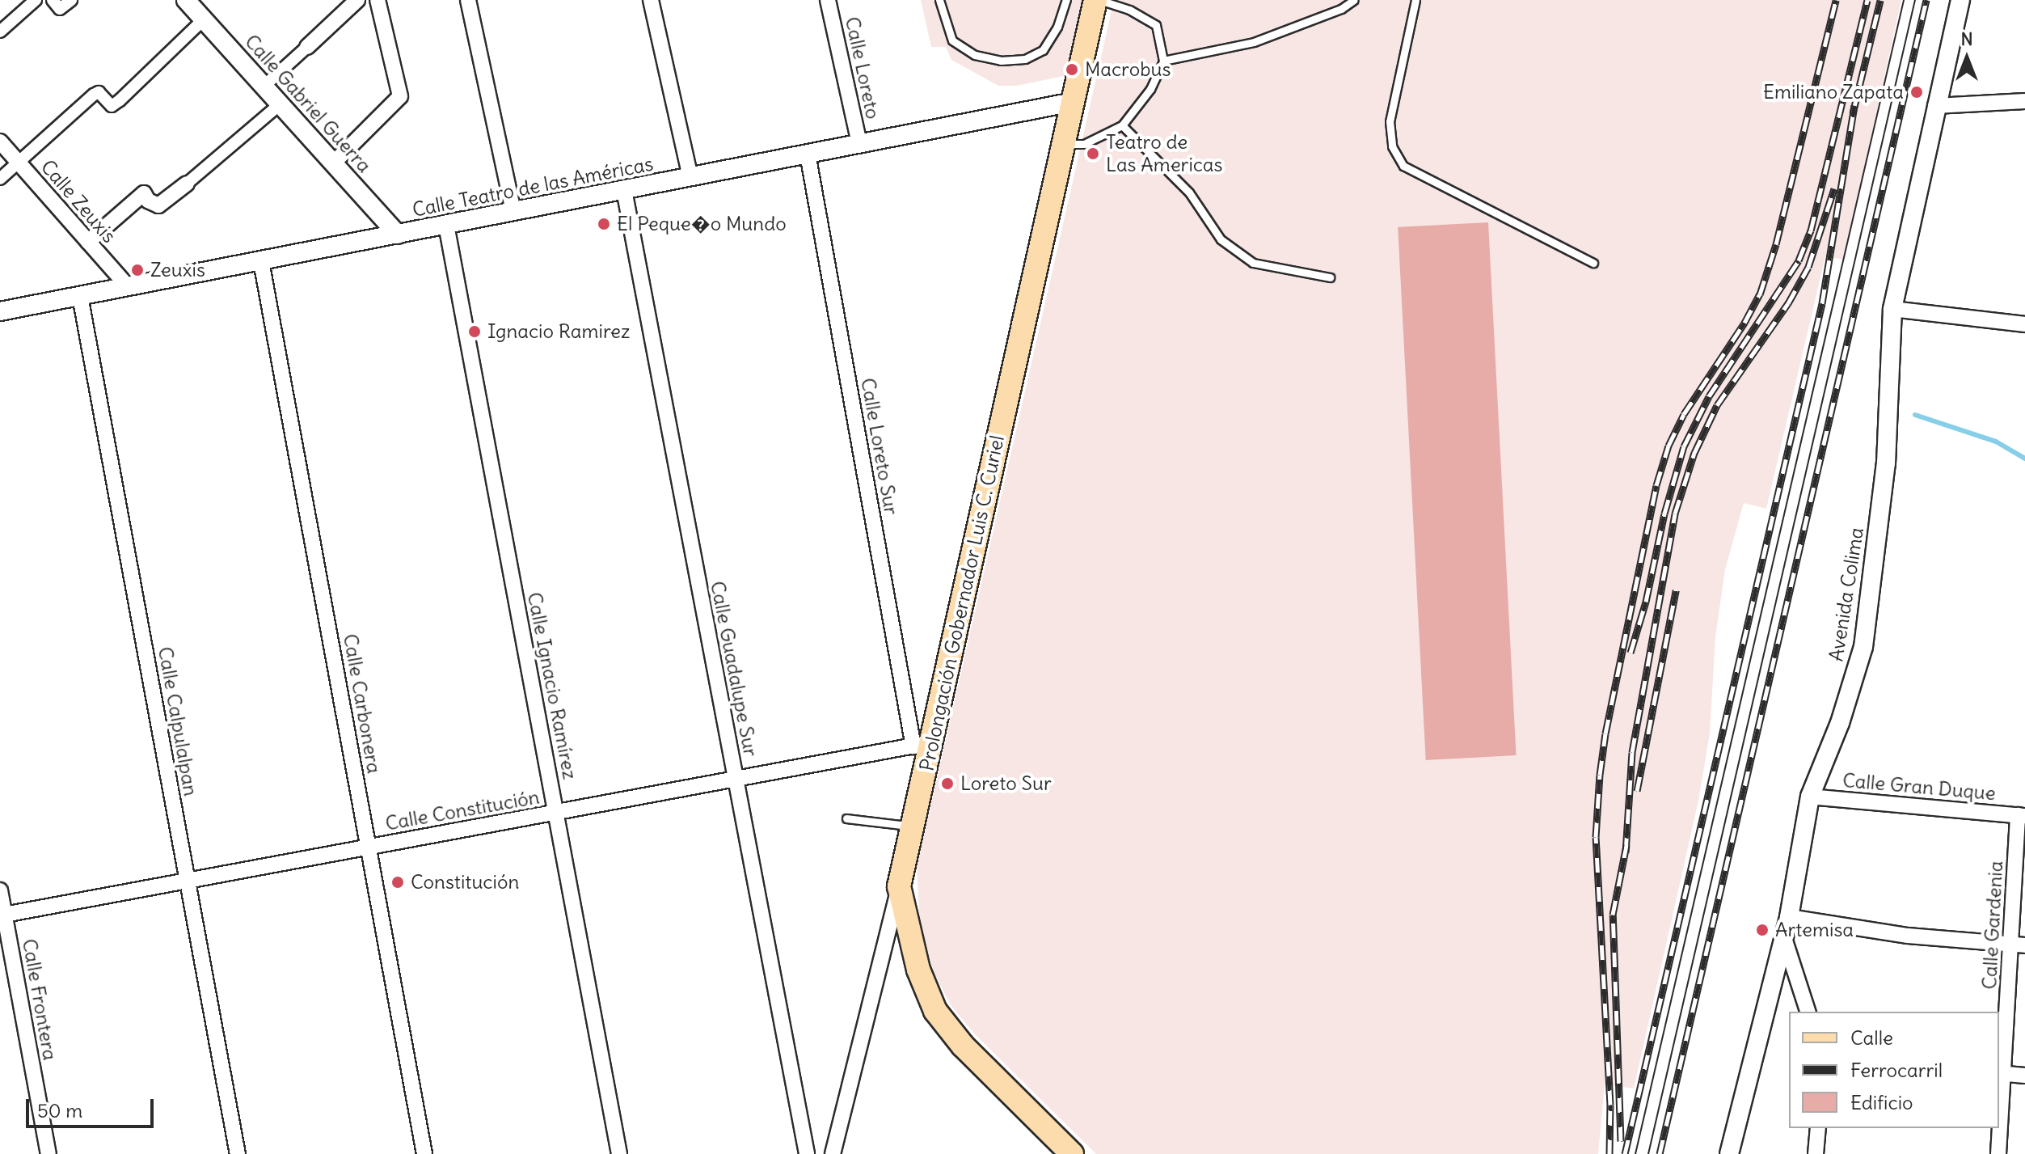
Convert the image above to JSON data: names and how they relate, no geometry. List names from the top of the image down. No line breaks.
{"streets":{"main road":["Prolongación Gobernador Luis C. Curiel"],"street":["Calle Loreto","Calle Gabriel Guerra","Calle Teatro de las Américas","Calle Zeuxis","Calle Loreto Sur","Avenida Colima","Calle Guadalupe Sur","Calle Ignacio Ramírez","Calle Carbonera","Calle Calpulalpan","Calle Gran Duque","Calle Constitución","Calle Gardenia","Calle Frontera"]},"crossings":[["Calle Loreto","Calle Teatro de las Américas"],["Calle Gabriel Guerra","Calle Teatro de las Américas"],["Calle Teatro de las Américas","Calle Zeuxis"],["Calle Teatro de las Américas","Calle Loreto Sur"],["Calle Teatro de las Américas","Prolongación Gobernador Luis C. Curiel"],["Calle Teatro de las Américas","Calle Guadalupe Sur"],["Calle Teatro de las Américas","Calle Ignacio Ramírez"],["Calle Teatro de las Américas","Calle Carbonera"],["Calle Teatro de las Américas","Calle Calpulalpan"],["Calle Loreto Sur","Prolongación Gobernador Luis C. Curiel"],["Calle Loreto Sur","Calle Constitución"],["Avenida Colima","Calle Gran Duque"],["Prolongación Gobernador Luis C. Curiel","Calle Constitución"],["Calle Guadalupe Sur","Calle Constitución"],["Calle Ignacio Ramírez","Calle Constitución"],["Calle Carbonera","Calle Constitución"],["Calle Calpulalpan","Calle Constitución"],["Calle Gran Duque","Calle Gardenia"],["Calle Constitución","Calle Frontera"]],"places":["Macrobus","Emiliano Zapata","Teatro de Las Americas","El Peque�o Mundo","Zeuxis","Ignacio Ramirez","Loreto Sur","Constitución","Artemisa"],"legend":["Calle","Ferrocarril","Edificio"],"scale_bar":"50 m","north":"top"}
